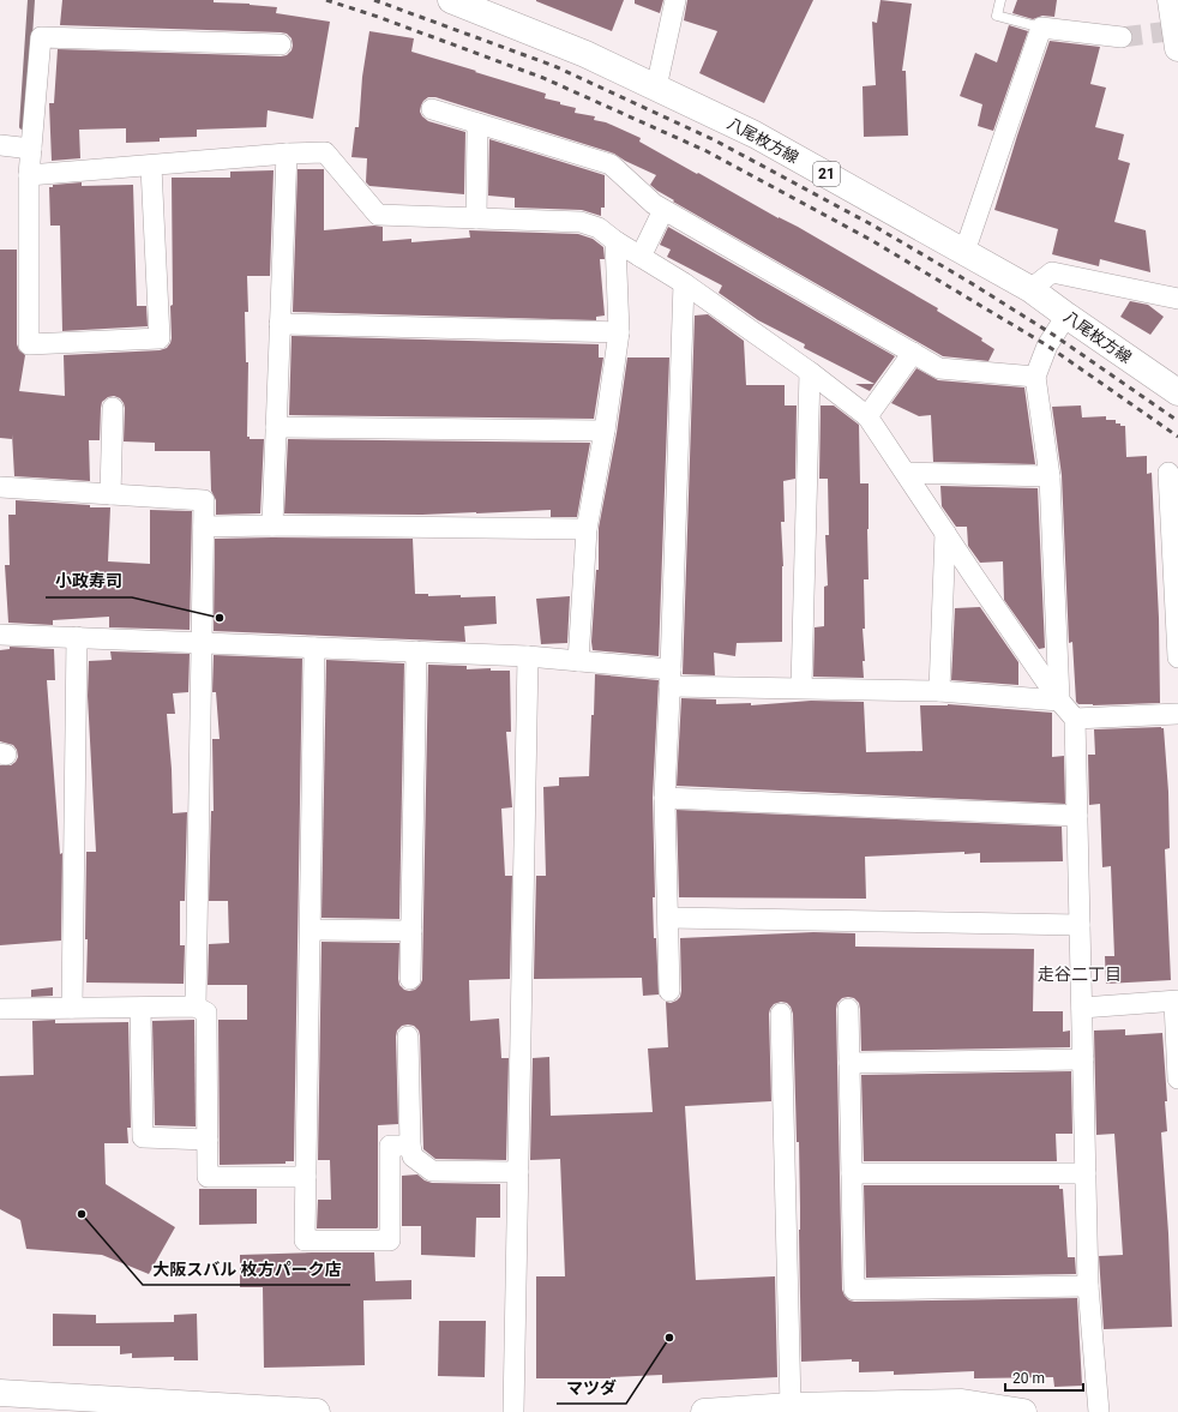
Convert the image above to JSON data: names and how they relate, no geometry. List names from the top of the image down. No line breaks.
{"streets":{"main road":["八尾枚方線","21"]},"districts":["走谷二丁目"],"places":["小政寿司","大阪スバル 枚方パーク店","マツダ"],"scale_bar":"20 m"}
